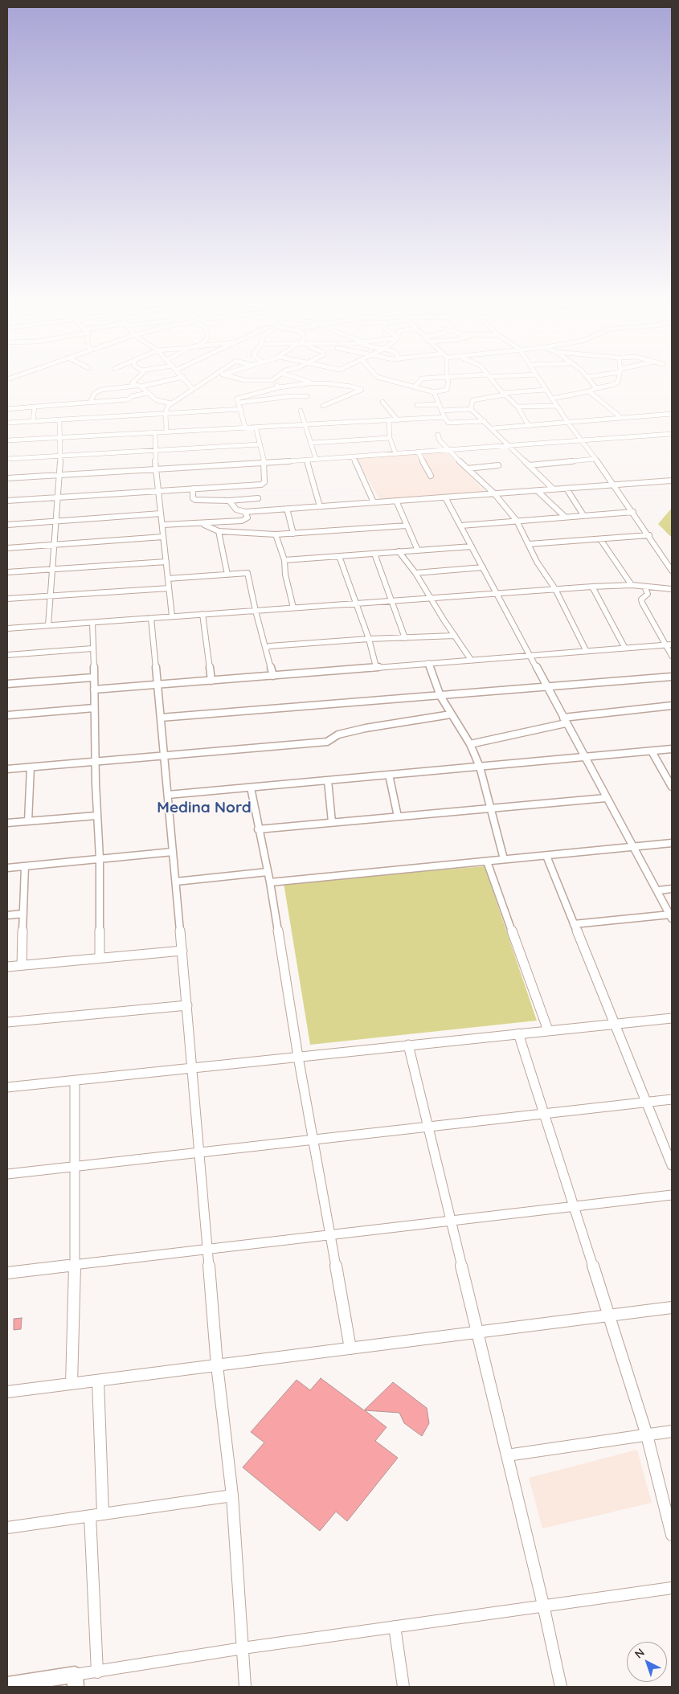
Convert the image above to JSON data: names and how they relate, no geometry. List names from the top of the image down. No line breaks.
{"districts":["Medina Nord"],"north":"top left"}
